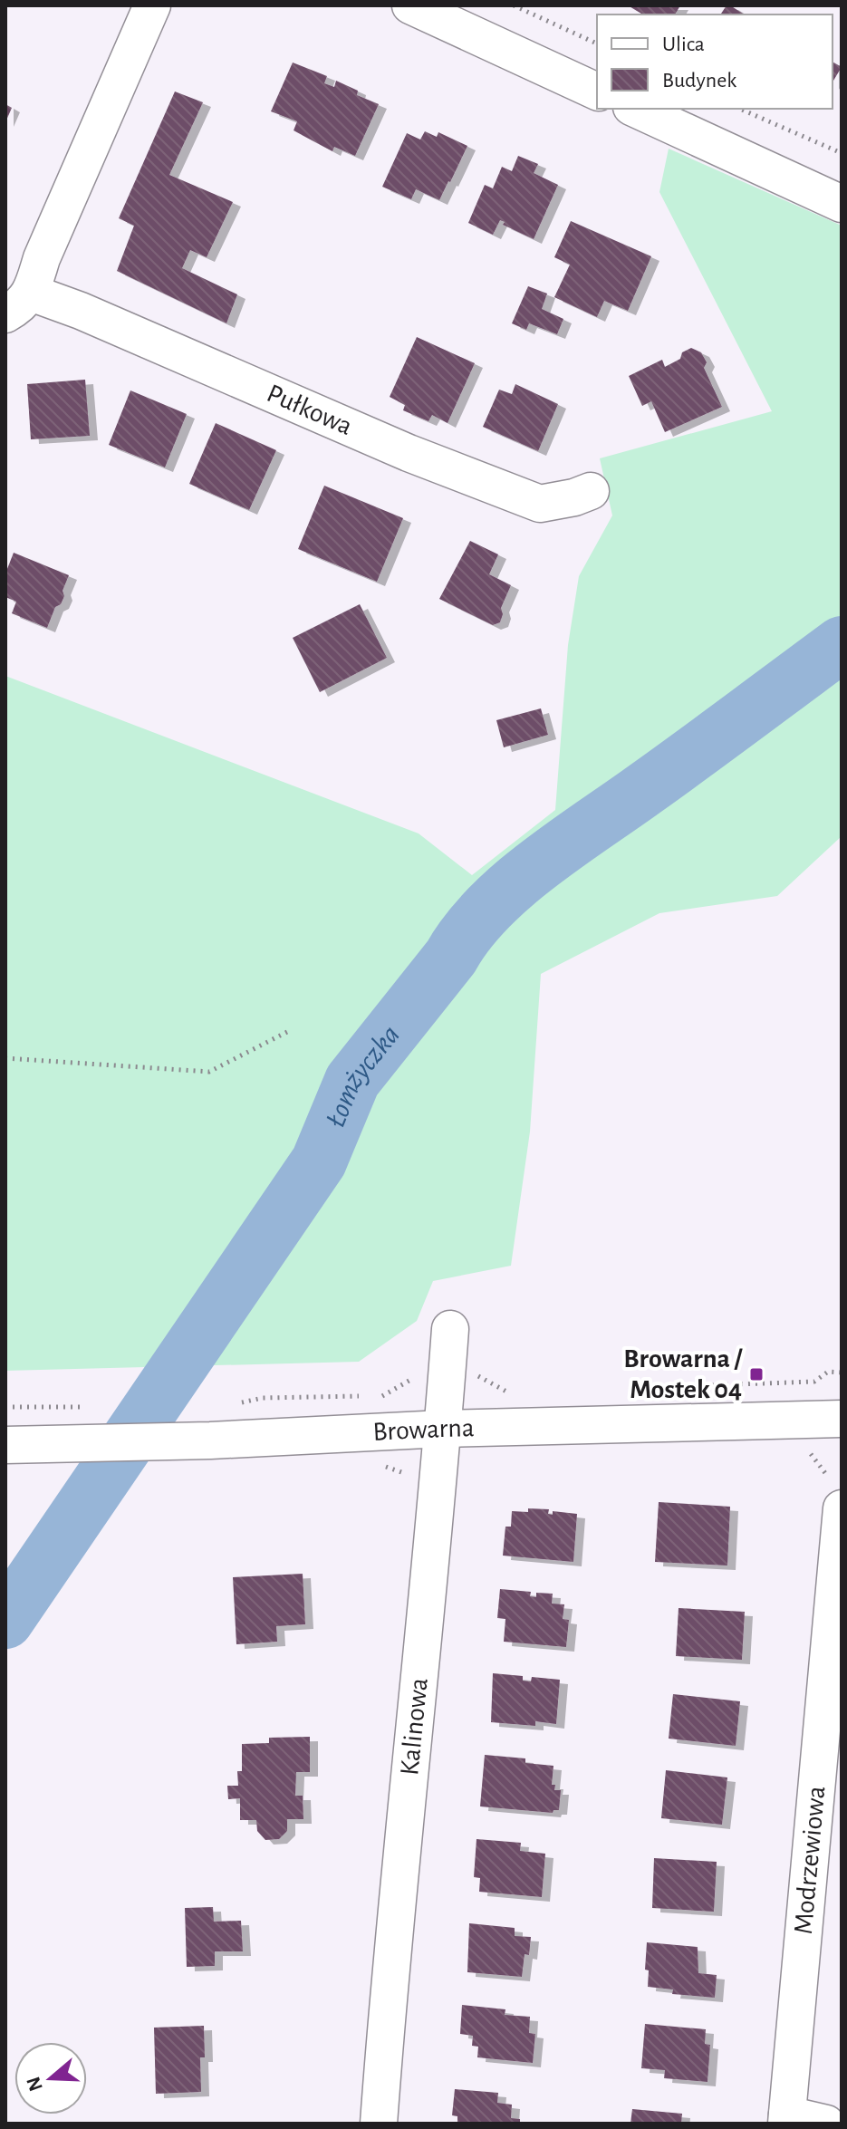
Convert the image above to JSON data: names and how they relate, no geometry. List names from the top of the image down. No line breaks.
{"streets":{"street":["Pułkowa","Browarna","Kalinowa","Modrzewiowa"]},"crossings":[["Browarna","Kalinowa"]],"water":["Łomżyczka"],"places":{"transit":["Browarna / Mostek 04"]},"legend":["Ulica","Budynek"],"north":"left"}
